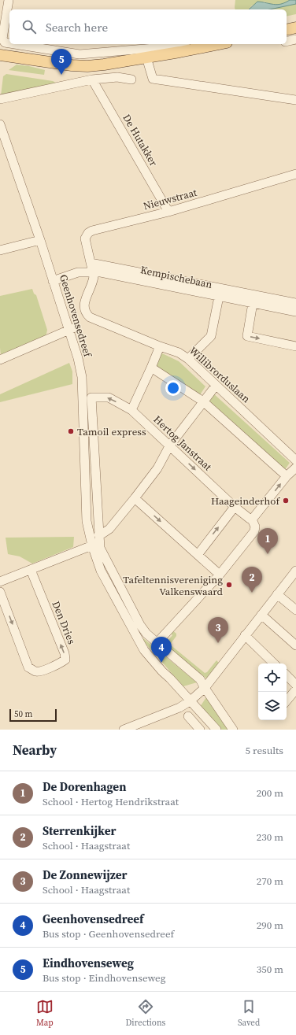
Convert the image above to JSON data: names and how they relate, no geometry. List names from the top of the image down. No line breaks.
{"streets":{"street":["De Hutakker","Nieuwstraat","Kempischebaan","Geenhovensedreef","Willibrorduslaan","Hertog Janstraat","Den Dries"]},"crossings":[["De Hutakker","Nieuwstraat"],["Nieuwstraat","Kempischebaan"],["Nieuwstraat","Willibrorduslaan"],["Kempischebaan","Geenhovensedreef"],["Kempischebaan","Willibrorduslaan"]],"places":["Tamoil express","Haageinderhof","Tafeltennisvereniging Valkenswaard"],"scale_bar":"50 m","page":{"search":"Search here","pins":["5","1","2","3","4"],"scale":"50 m","heading":["Nearby","5 results"],"list":[{"mark":"1","name":"De Dorenhagen","note":"School · Hertog Hendrikstraat","value":"200 m"},{"mark":"2","name":"Sterrenkijker","note":"School · Haagstraat","value":"230 m"},{"mark":"3","name":"De Zonnewijzer","note":"School · Haagstraat","value":"270 m"},{"mark":"4","name":"Geenhovensedreef","note":"Bus stop · Geenhovensedreef","value":"290 m"},{"mark":"5","name":"Eindhovenseweg","note":"Bus stop · Eindhovenseweg","value":"350 m"}],"nav":["Map","Directions","Saved"]}}
